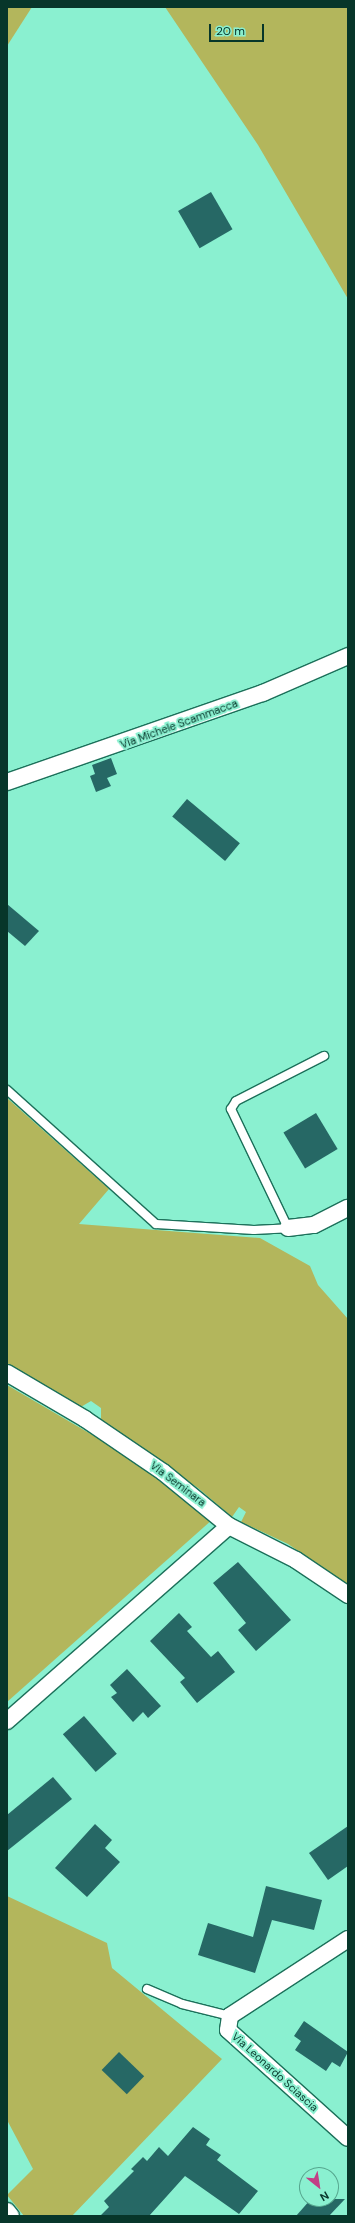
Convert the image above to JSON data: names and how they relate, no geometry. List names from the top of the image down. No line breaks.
{"streets":{"street":["Via Michele Scammacca","Via Seminara","Via Leonardo Sciascia"]},"scale_bar":"20 m","north":"bottom right"}
